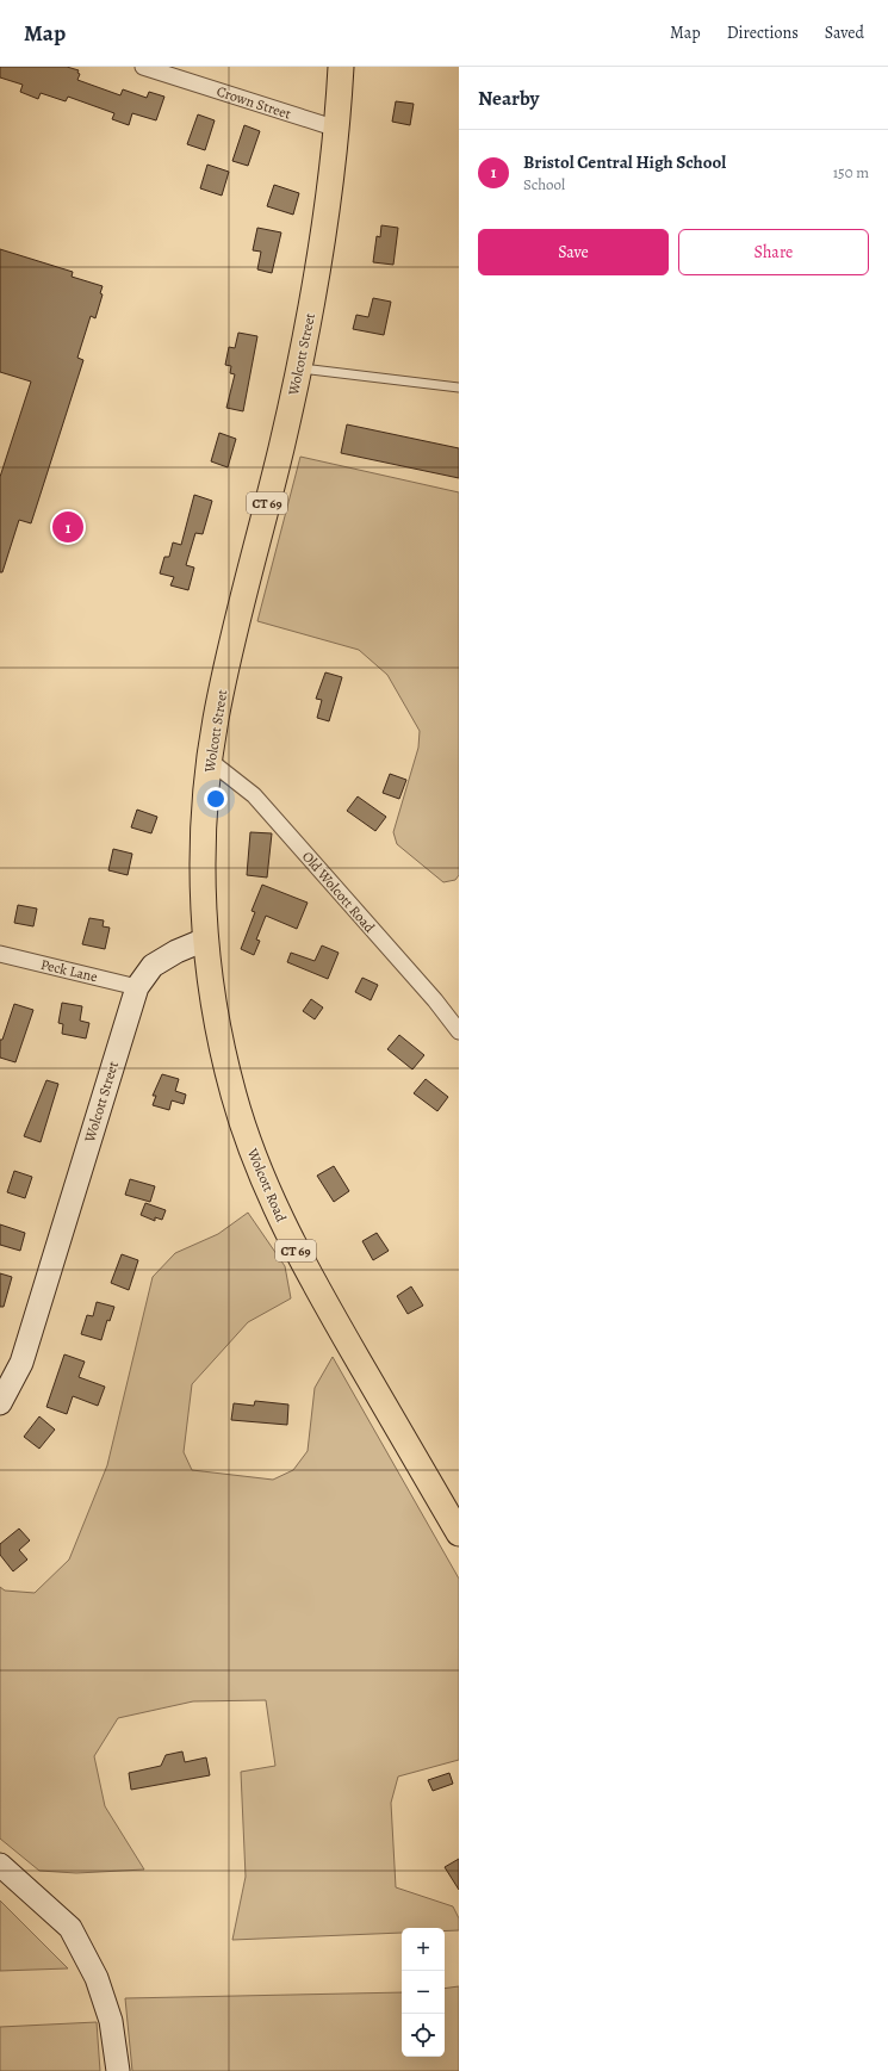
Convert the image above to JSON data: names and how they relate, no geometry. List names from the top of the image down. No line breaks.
{"streets":{"main road":["Wolcott Street","CT 69","Wolcott Road"],"street":["Crown Street","Old Wolcott Road","Peck Lane"]},"crossings":[["Crown Street","Wolcott Street"],["Wolcott Street","Old Wolcott Road"],["Wolcott Street","Peck Lane"],["Wolcott Street","Wolcott Road"]],"page":{"header":"Map","nav":["Map","Directions","Saved"],"heading":"Nearby","list":[{"mark":"1","name":"Bristol Central High School","note":"School","value":"150 m"}],"buttons":["Save","Share"],"pins":"1","map_buttons":["+","−"]}}
